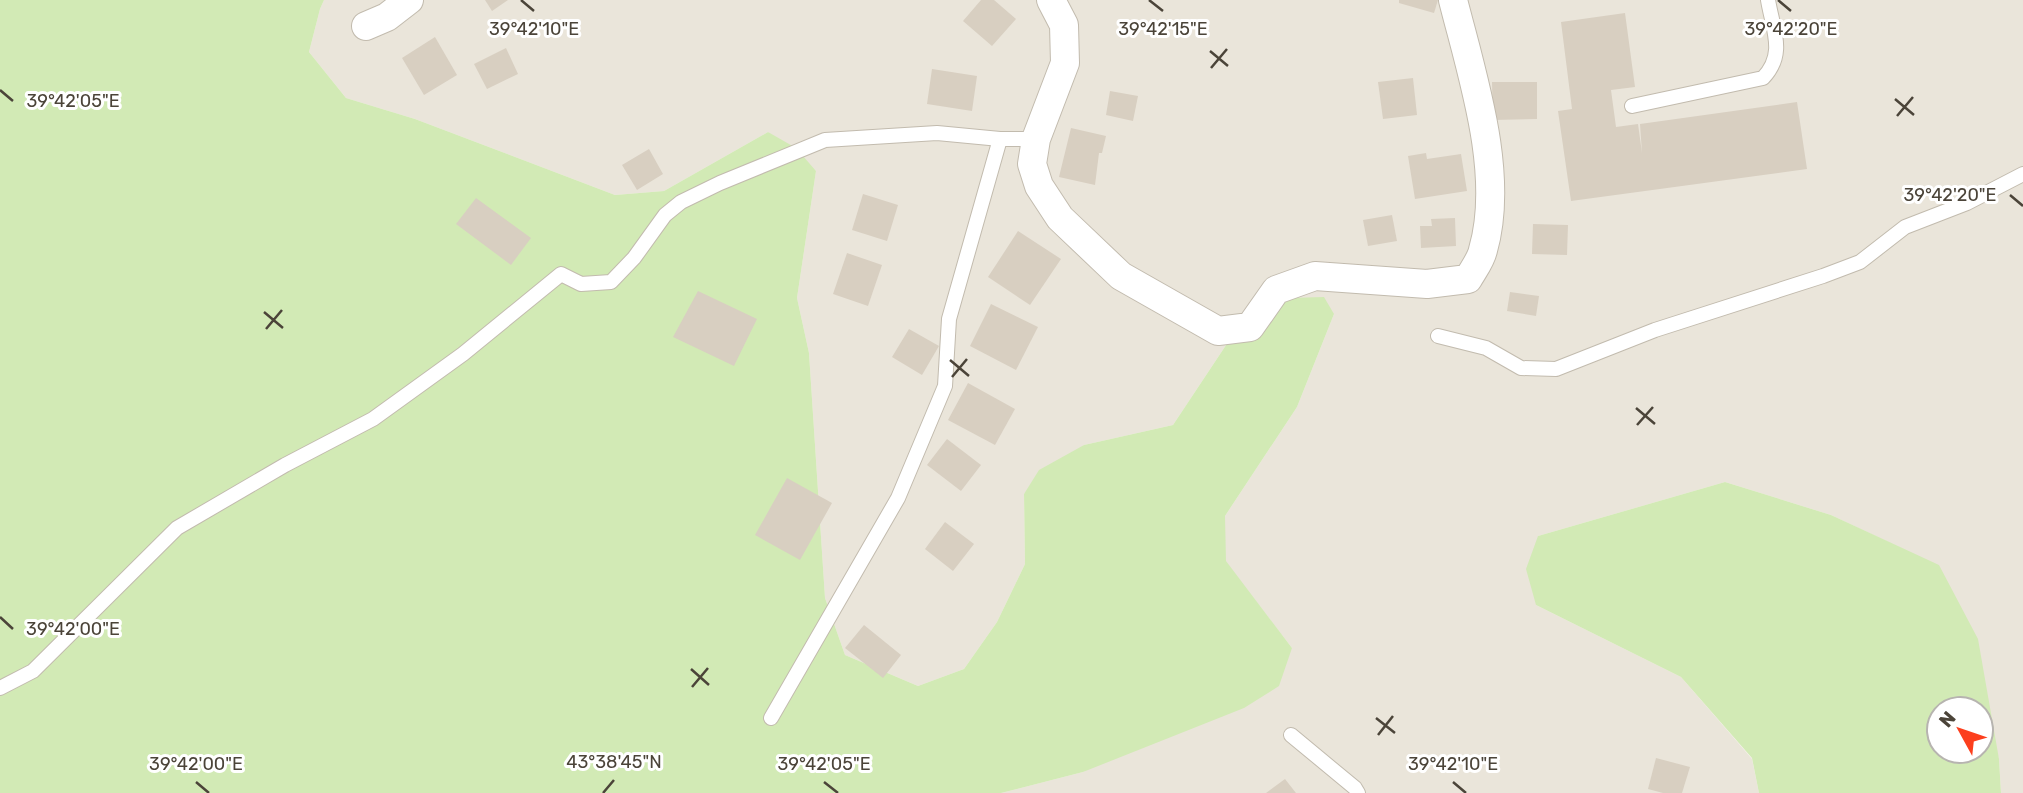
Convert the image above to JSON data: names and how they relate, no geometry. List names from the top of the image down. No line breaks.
{"north":"top left","coordinates":["39°42'20\"E","39°42'10\"E","39°42'15\"E","39°42'05\"E","39°42'00\"E","43°38'45\"N"]}
